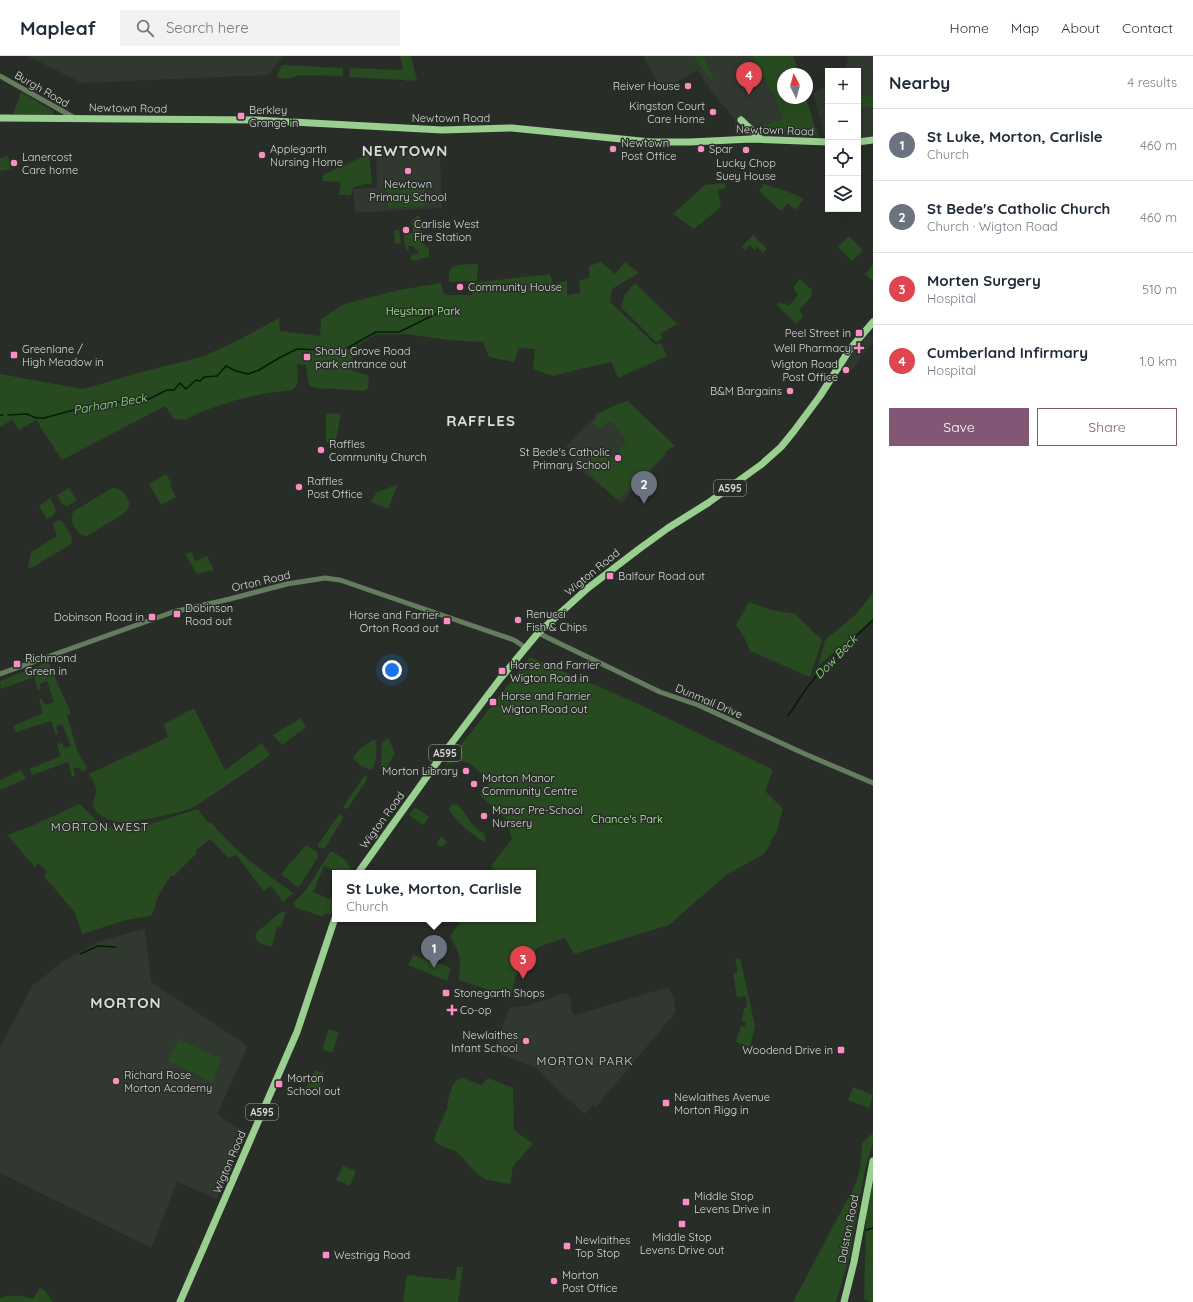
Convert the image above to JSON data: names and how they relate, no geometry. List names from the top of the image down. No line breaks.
{"streets":{"main road":["Newtown Road","A595","Wigton Road","Dalston Road"],"street":["Burgh Road","Orton Road","Dunmail Drive"]},"crossings":[["Burgh Road","Newtown Road"],["Wigton Road","Orton Road"],["Wigton Road","Dunmail Drive"]],"districts":["NEWTOWN","RAFFLES","MORTON WEST","MORTON","MORTON PARK"],"water":["Parham Beck","Dow Beck"],"parks":["Heysham Park","Chance's Park"],"places":{"other":["Reiver House","Kingston Court Care Home","Newtown Post Office","Spar","Lucky Chop Suey House","Applegarth Nursing Home","Lanercost Care home","Newtown Primary School","Carlisle West Fire Station","Community House","Wigton Road Post Office","B&M Bargains","Raffles Community Church","St Bede's Catholic Primary School","Raffles Post Office","Renucci Fish & Chips","Morton Library","Morton Manor Community Centre","Manor Pre-School Nursery","Newlaithes Infant School","Richard Rose Morton Academy","Morton Post Office"],"transit":["Berkley Grange in","Peel Street in","Greenlane / High Meadow in","Shady Grove Road park entrance out","Balfour Road out","Dobinson Road out","Dobinson Road in","Horse and Farrier Orton Road out","Richmond Green in","Horse and Farrier Wigton Road in","Horse and Farrier Wigton Road out","Stonegarth Shops","Woodend Drive in","Morton School out","Newlaithes Avenue Morton Rigg in","Middle Stop Levens Drive in","Middle Stop Levens Drive out","Newlaithes Top Stop","Westrigg Road"],"health":["Well Pharmacy","Co-op"]},"north":"top","page":{"header":"Mapleaf","search":"Search here","nav":["Home","Map","About","Contact"],"heading":["Nearby","4 results"],"pins":["4","2","1","3"],"map_buttons":["+","−"],"list":[{"mark":"1","name":"St Luke, Morton, Carlisle","note":"Church","value":"460 m"},{"mark":"2","name":"St Bede's Catholic Church","note":"Church · Wigton Road","value":"460 m"},{"mark":"3","name":"Morten Surgery","note":"Hospital","value":"510 m"},{"mark":"4","name":"Cumberland Infirmary","note":"Hospital","value":"1.0 km"}],"buttons":["Save","Share"],"popup":["St Luke, Morton, Carlisle","Church"]}}
